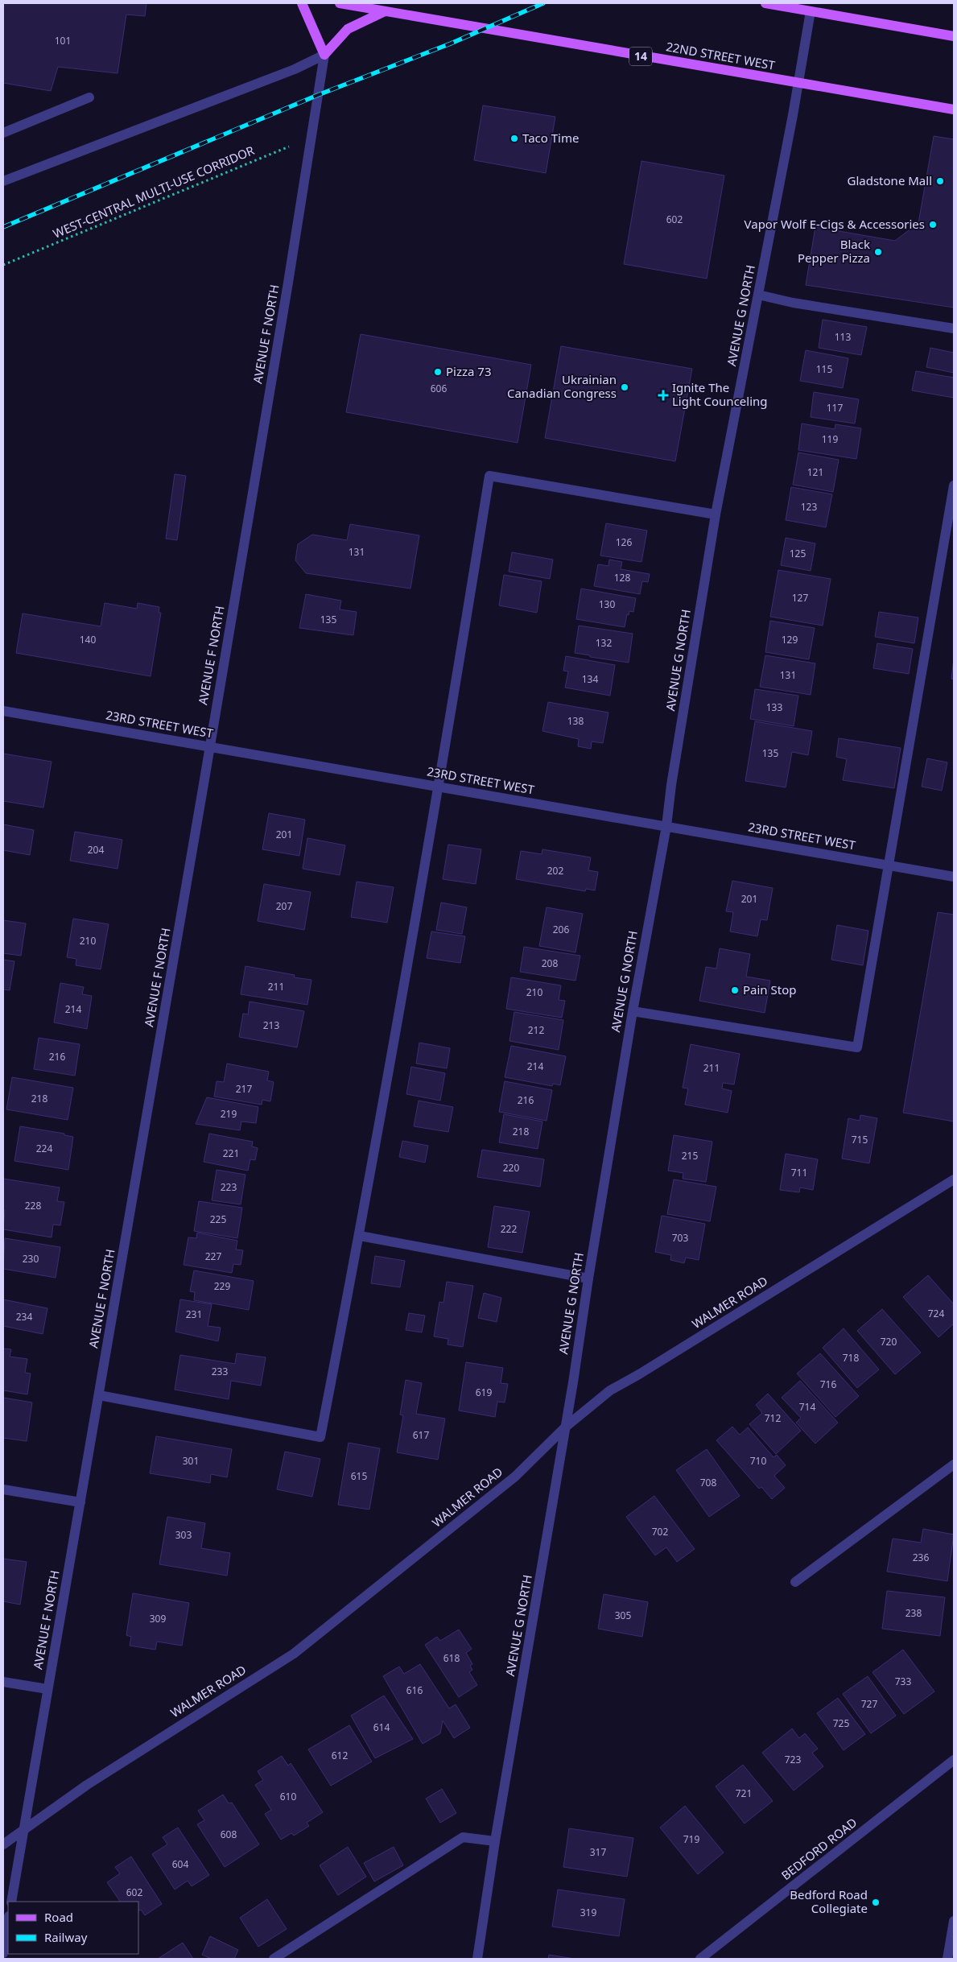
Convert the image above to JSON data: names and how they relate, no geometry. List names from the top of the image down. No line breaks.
{"streets":{"main road":["14","22ND STREET WEST"],"street":["AVENUE G NORTH","AVENUE F NORTH","23RD STREET WEST","WALMER ROAD","BEDFORD ROAD"],"path":["WEST-CENTRAL MULTI-USE CORRIDOR"]},"crossings":[["22ND STREET WEST","AVENUE G NORTH"],["WEST-CENTRAL MULTI-USE CORRIDOR","AVENUE F NORTH"],["AVENUE G NORTH","23RD STREET WEST"],["AVENUE G NORTH","WALMER ROAD"],["AVENUE F NORTH","23RD STREET WEST"],["AVENUE F NORTH","WALMER ROAD"]],"places":{"other":["Taco Time","Gladstone Mall","Vapor Wolf E-Cigs & Accessories","Black Pepper Pizza","Pizza 73","Ukrainian Canadian Congress","Pain Stop","Bedford Road Collegiate"],"health":["Ignite The Light Counceling"]},"house_numbers":["101","602","113","115","606","117","119","121","123","126","131","125","128","127","130","135","140","129","132","131","134","133","138","135","201","204","202","201","207","206","210","208","211","210","214","213","212","216","214","211","217","218","216","219","218","715","224","221","215","220","711","223","228","225","222","703","227","230","229","724","231","234","720","718","233","716","619","714","712","617","301","710","615","708","702","303","236","238","305","309","618","733","616","727","725","614","612","723","721","610","608","719","317","604","602","319"],"legend":["Road","Railway"]}
